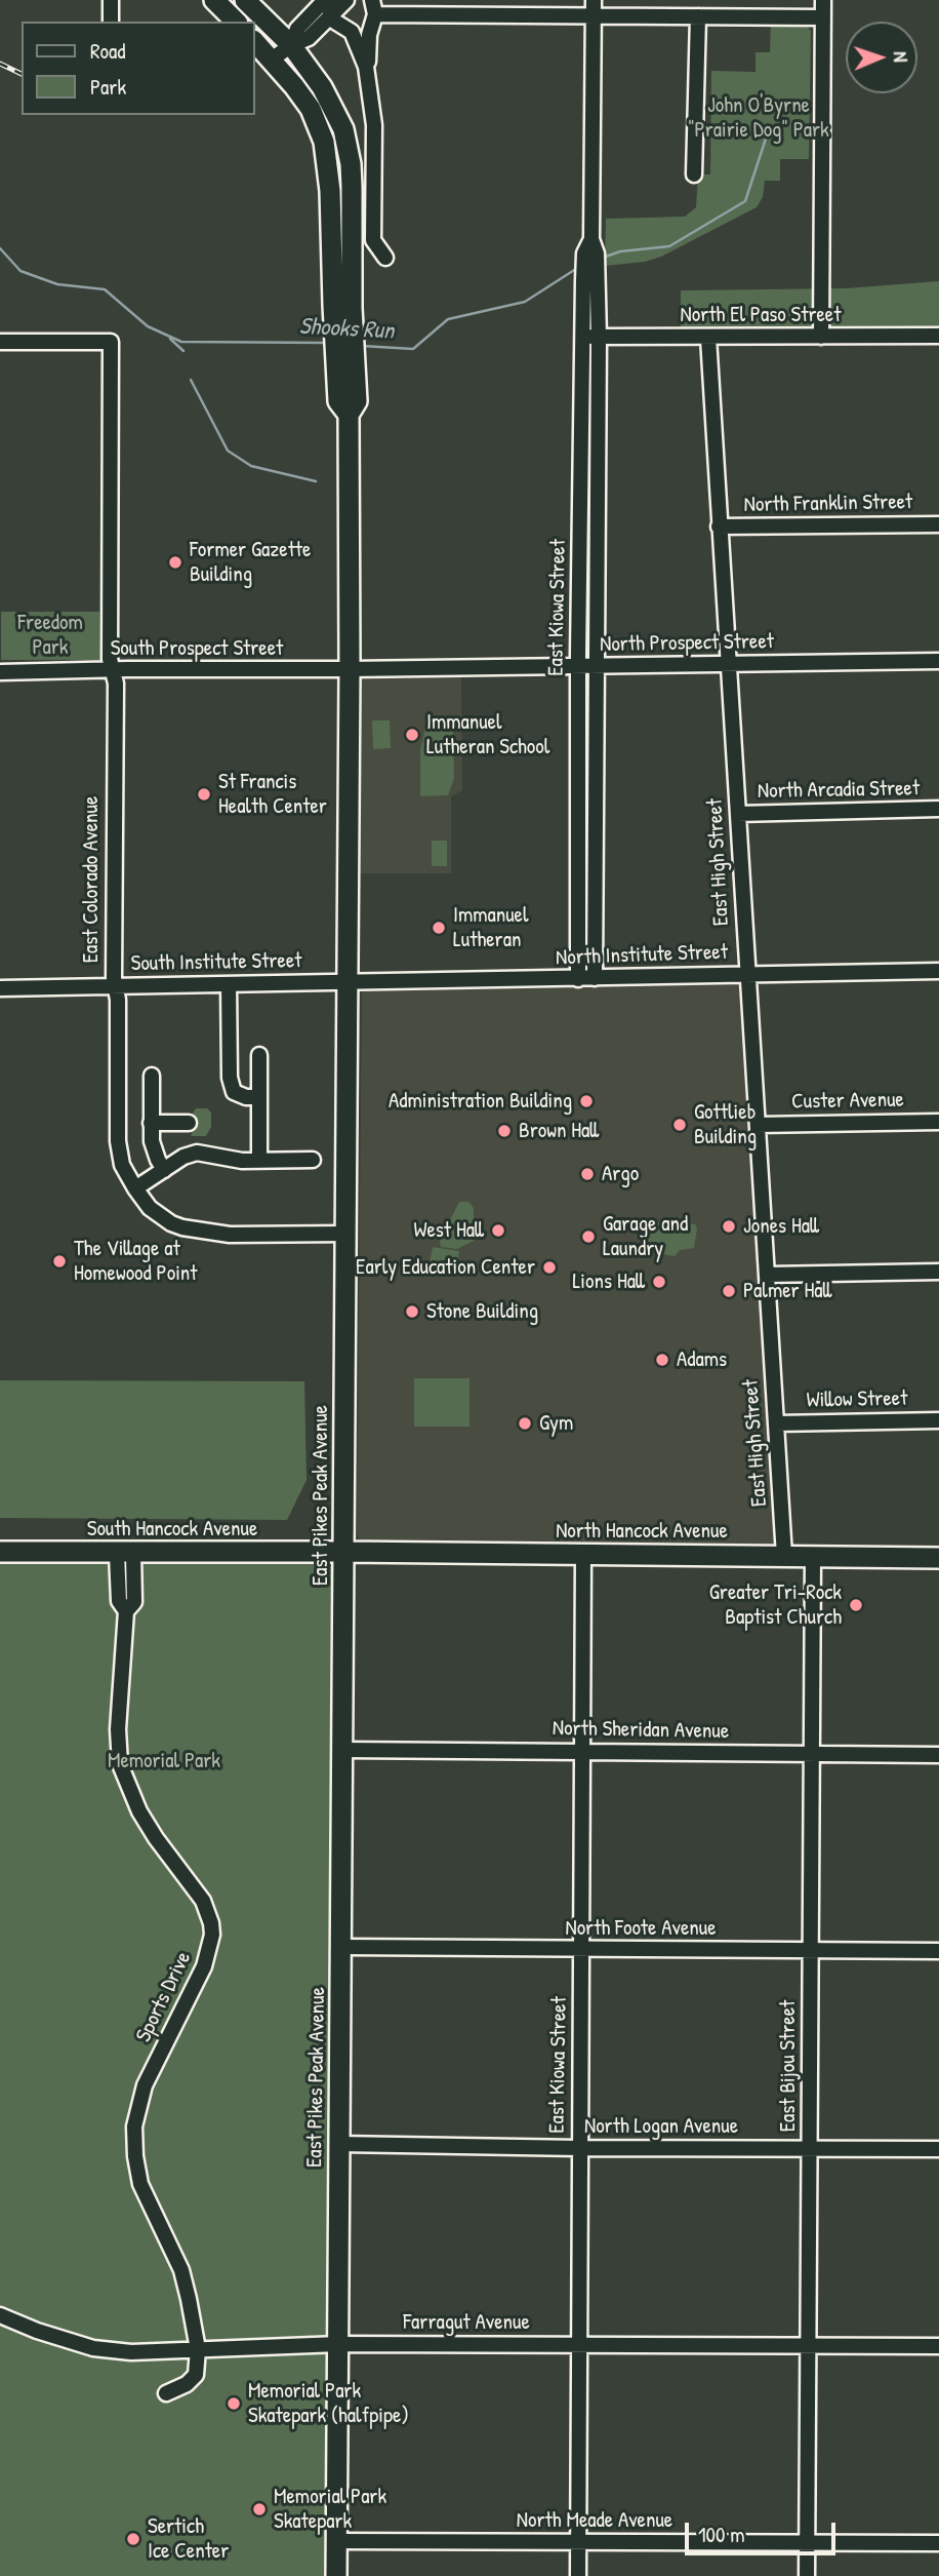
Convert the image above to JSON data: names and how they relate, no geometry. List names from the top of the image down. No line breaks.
{"streets":{"main road":["East Pikes Peak Avenue","South Hancock Avenue","North Hancock Avenue"],"street":["North El Paso Street","North Franklin Street","East Kiowa Street","North Prospect Street","South Prospect Street","North Arcadia Street","East High Street","East Colorado Avenue","North Institute Street","South Institute Street","Custer Avenue","Willow Street","North Sheridan Avenue","North Foote Avenue","Sports Drive","East Bijou Street","North Logan Avenue","Farragut Avenue","North Meade Avenue"]},"crossings":[["North El Paso Street","East Kiowa Street"],["North El Paso Street","East High Street"],["North Franklin Street","East High Street"],["East Kiowa Street","North Prospect Street"],["East Kiowa Street","North Institute Street"],["East Kiowa Street","North Hancock Avenue"],["East Kiowa Street","North Sheridan Avenue"],["East Kiowa Street","North Foote Avenue"],["East Kiowa Street","North Logan Avenue"],["East Kiowa Street","Farragut Avenue"],["East Kiowa Street","North Meade Avenue"],["North Prospect Street","South Prospect Street"],["North Prospect Street","East High Street"],["North Prospect Street","East Pikes Peak Avenue"],["South Prospect Street","East Colorado Avenue"],["South Prospect Street","East Pikes Peak Avenue"],["North Arcadia Street","East High Street"],["East High Street","North Institute Street"],["East High Street","Custer Avenue"],["East High Street","Willow Street"],["East High Street","North Hancock Avenue"],["East Colorado Avenue","South Institute Street"],["East Colorado Avenue","East Pikes Peak Avenue"],["North Institute Street","South Institute Street"],["North Institute Street","East Pikes Peak Avenue"],["South Institute Street","East Pikes Peak Avenue"],["East Pikes Peak Avenue","South Hancock Avenue"],["East Pikes Peak Avenue","North Hancock Avenue"],["East Pikes Peak Avenue","North Sheridan Avenue"],["East Pikes Peak Avenue","North Foote Avenue"],["East Pikes Peak Avenue","North Logan Avenue"],["East Pikes Peak Avenue","Farragut Avenue"],["East Pikes Peak Avenue","North Meade Avenue"],["South Hancock Avenue","North Hancock Avenue"],["South Hancock Avenue","Sports Drive"],["North Hancock Avenue","East Bijou Street"],["North Sheridan Avenue","East Bijou Street"],["North Foote Avenue","East Bijou Street"],["Sports Drive","Farragut Avenue"],["East Bijou Street","North Logan Avenue"],["East Bijou Street","Farragut Avenue"],["East Bijou Street","North Meade Avenue"]],"water":["Shooks Run"],"parks":["John O'Byrne \"Prairie Dog\" Park","Freedom Park","Memorial Park"],"places":["Former Gazette Building","Immanuel Lutheran School","St Francis Health Center","Immanuel Lutheran","Administration Building","Gottlieb Building","Brown Hall","Argo","Jones Hall","West Hall","Garage and Laundry","The Village at Homewood Point","Early Education Center","Lions Hall","Palmer Hall","Stone Building","Adams","Gym","Greater Tri-Rock Baptist Church","Memorial Park Skatepark (halfpipe)","Memorial Park Skatepark","Sertich Ice Center"],"legend":["Road","Park"],"scale_bar":"100 m","north":"right"}
